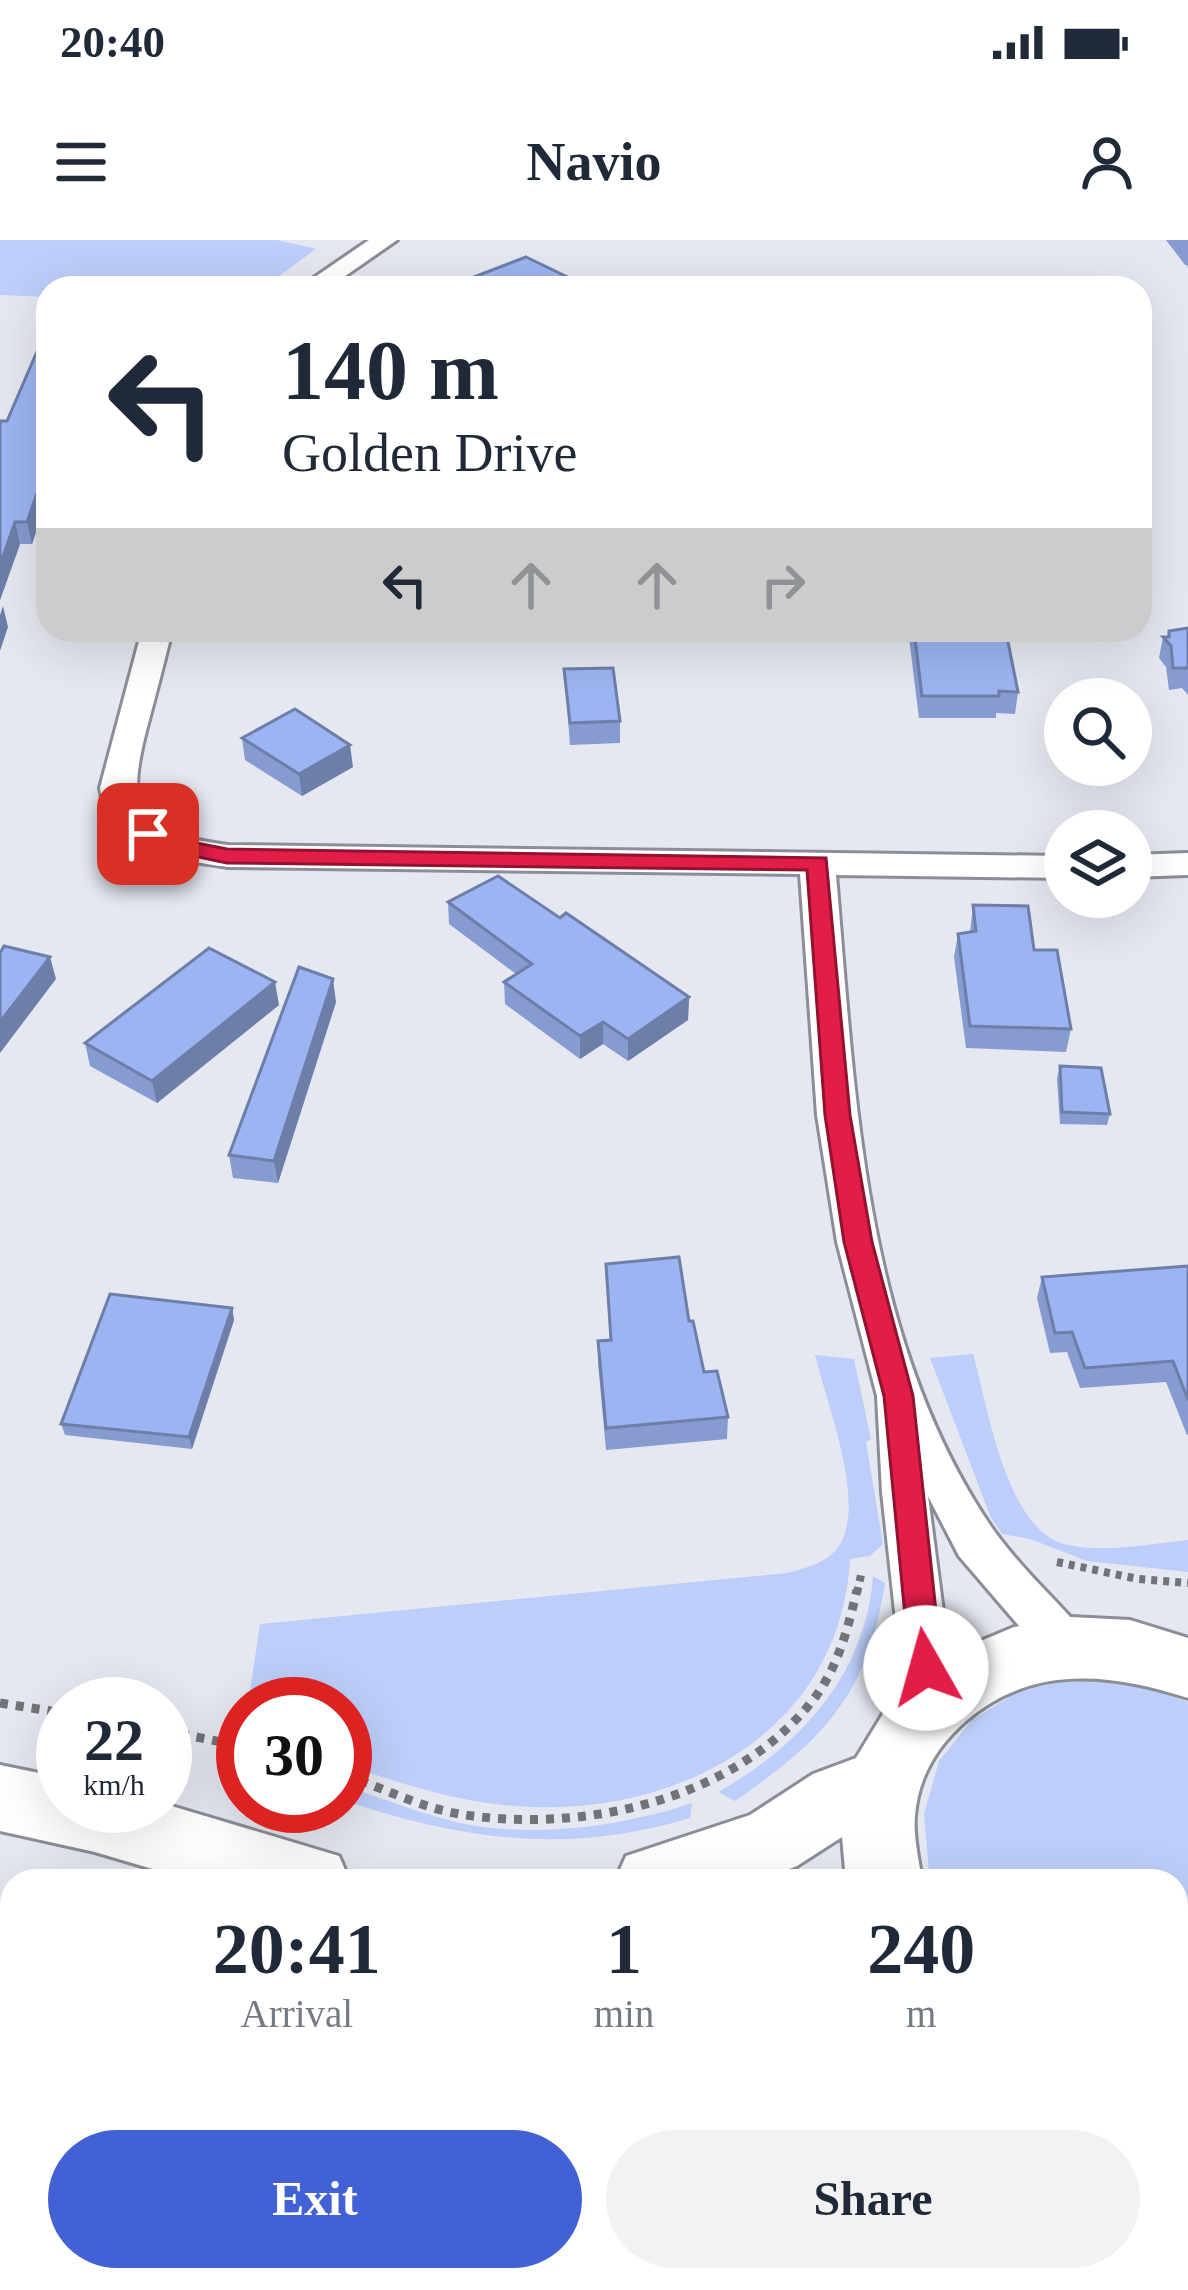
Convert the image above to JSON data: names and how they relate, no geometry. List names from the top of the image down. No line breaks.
{"page":{"status":"20:40","header":"Navio","turn":["140 m","Golden Drive"],"speed":"22 km/h","limit":"30","eta":["20:41","Arrival","1","min","240","m"],"buttons":["Exit","Share"]}}
